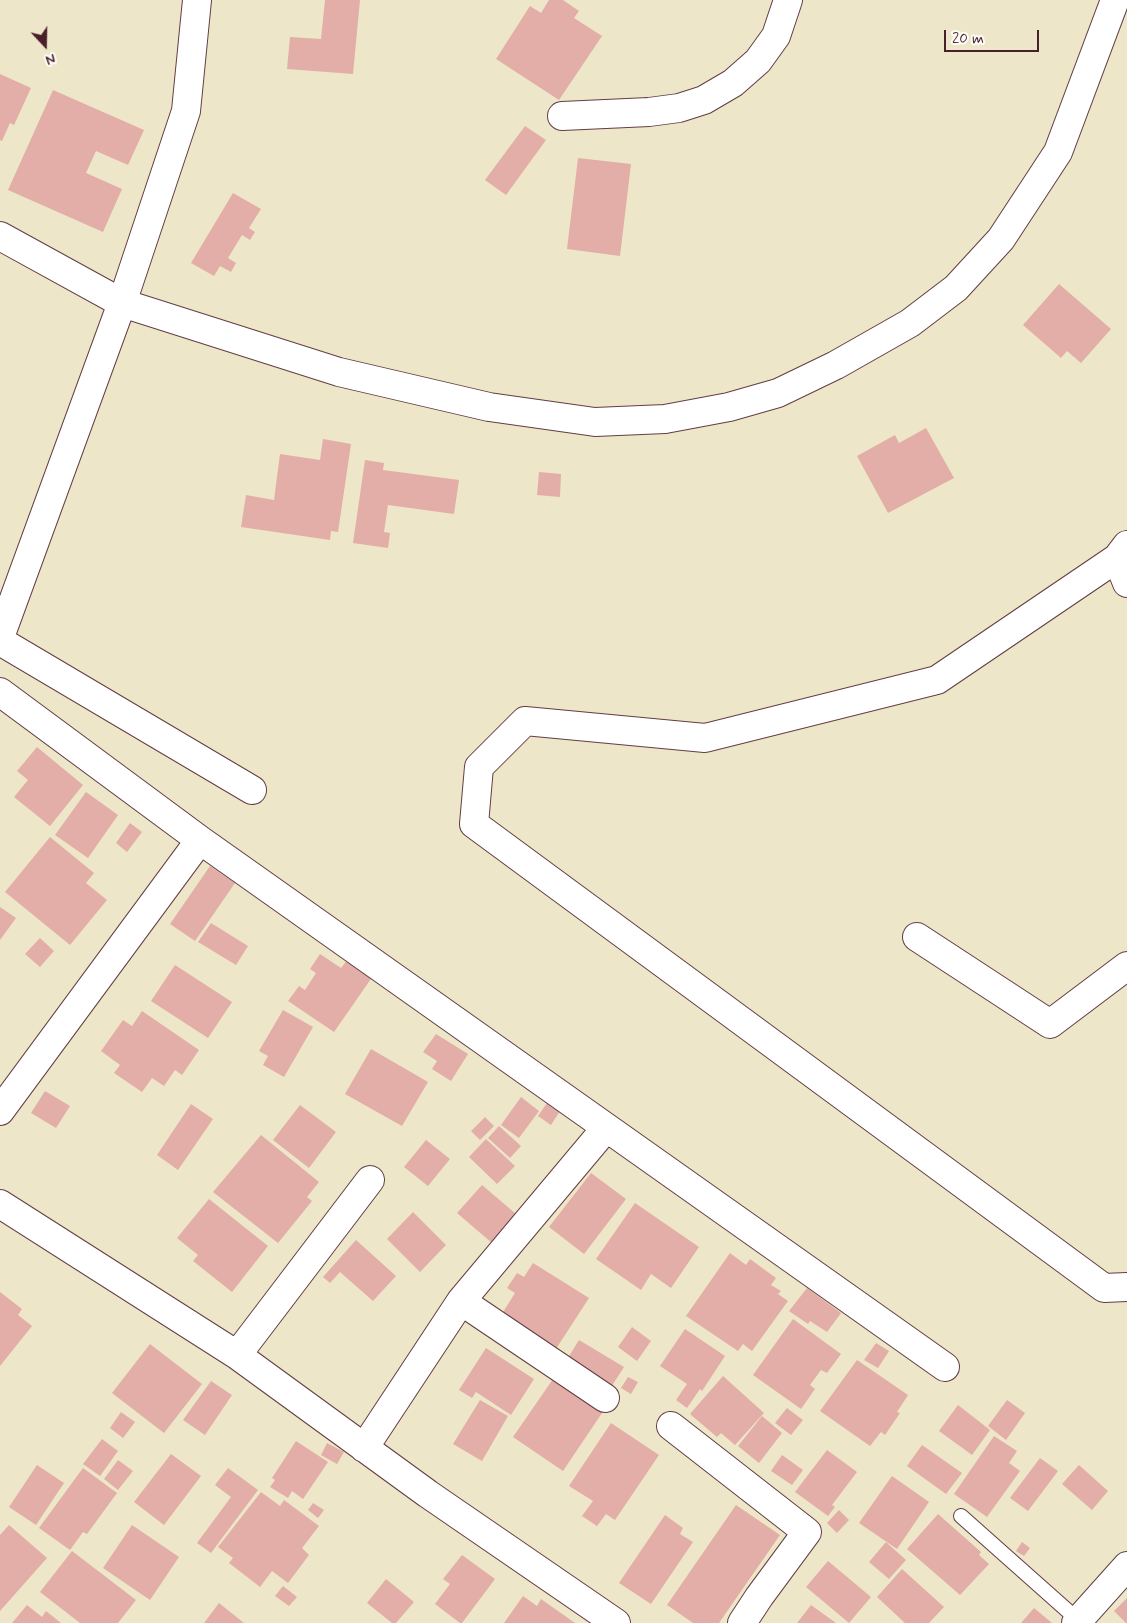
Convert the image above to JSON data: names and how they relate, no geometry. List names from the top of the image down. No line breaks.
{"scale_bar":"20 m","north":"bottom"}
